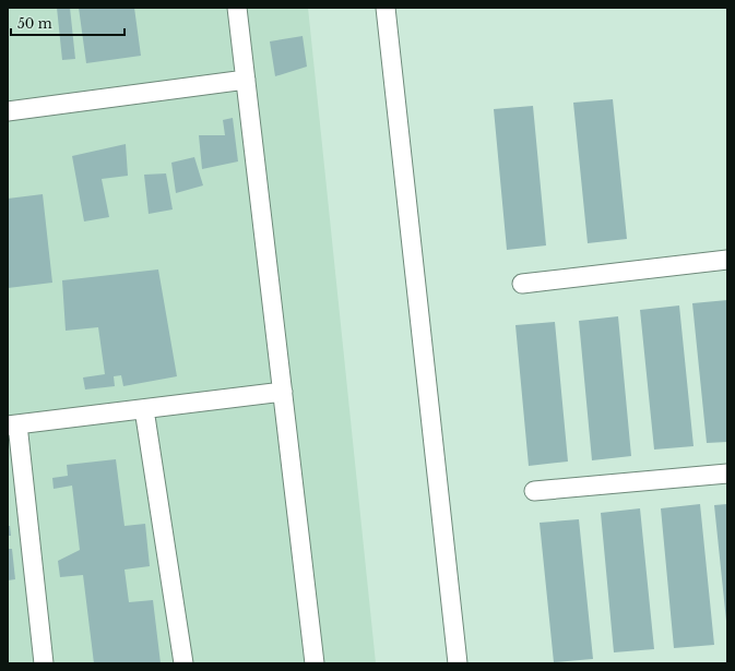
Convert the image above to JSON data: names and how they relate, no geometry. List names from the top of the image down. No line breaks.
{"scale_bar":"50 m"}
